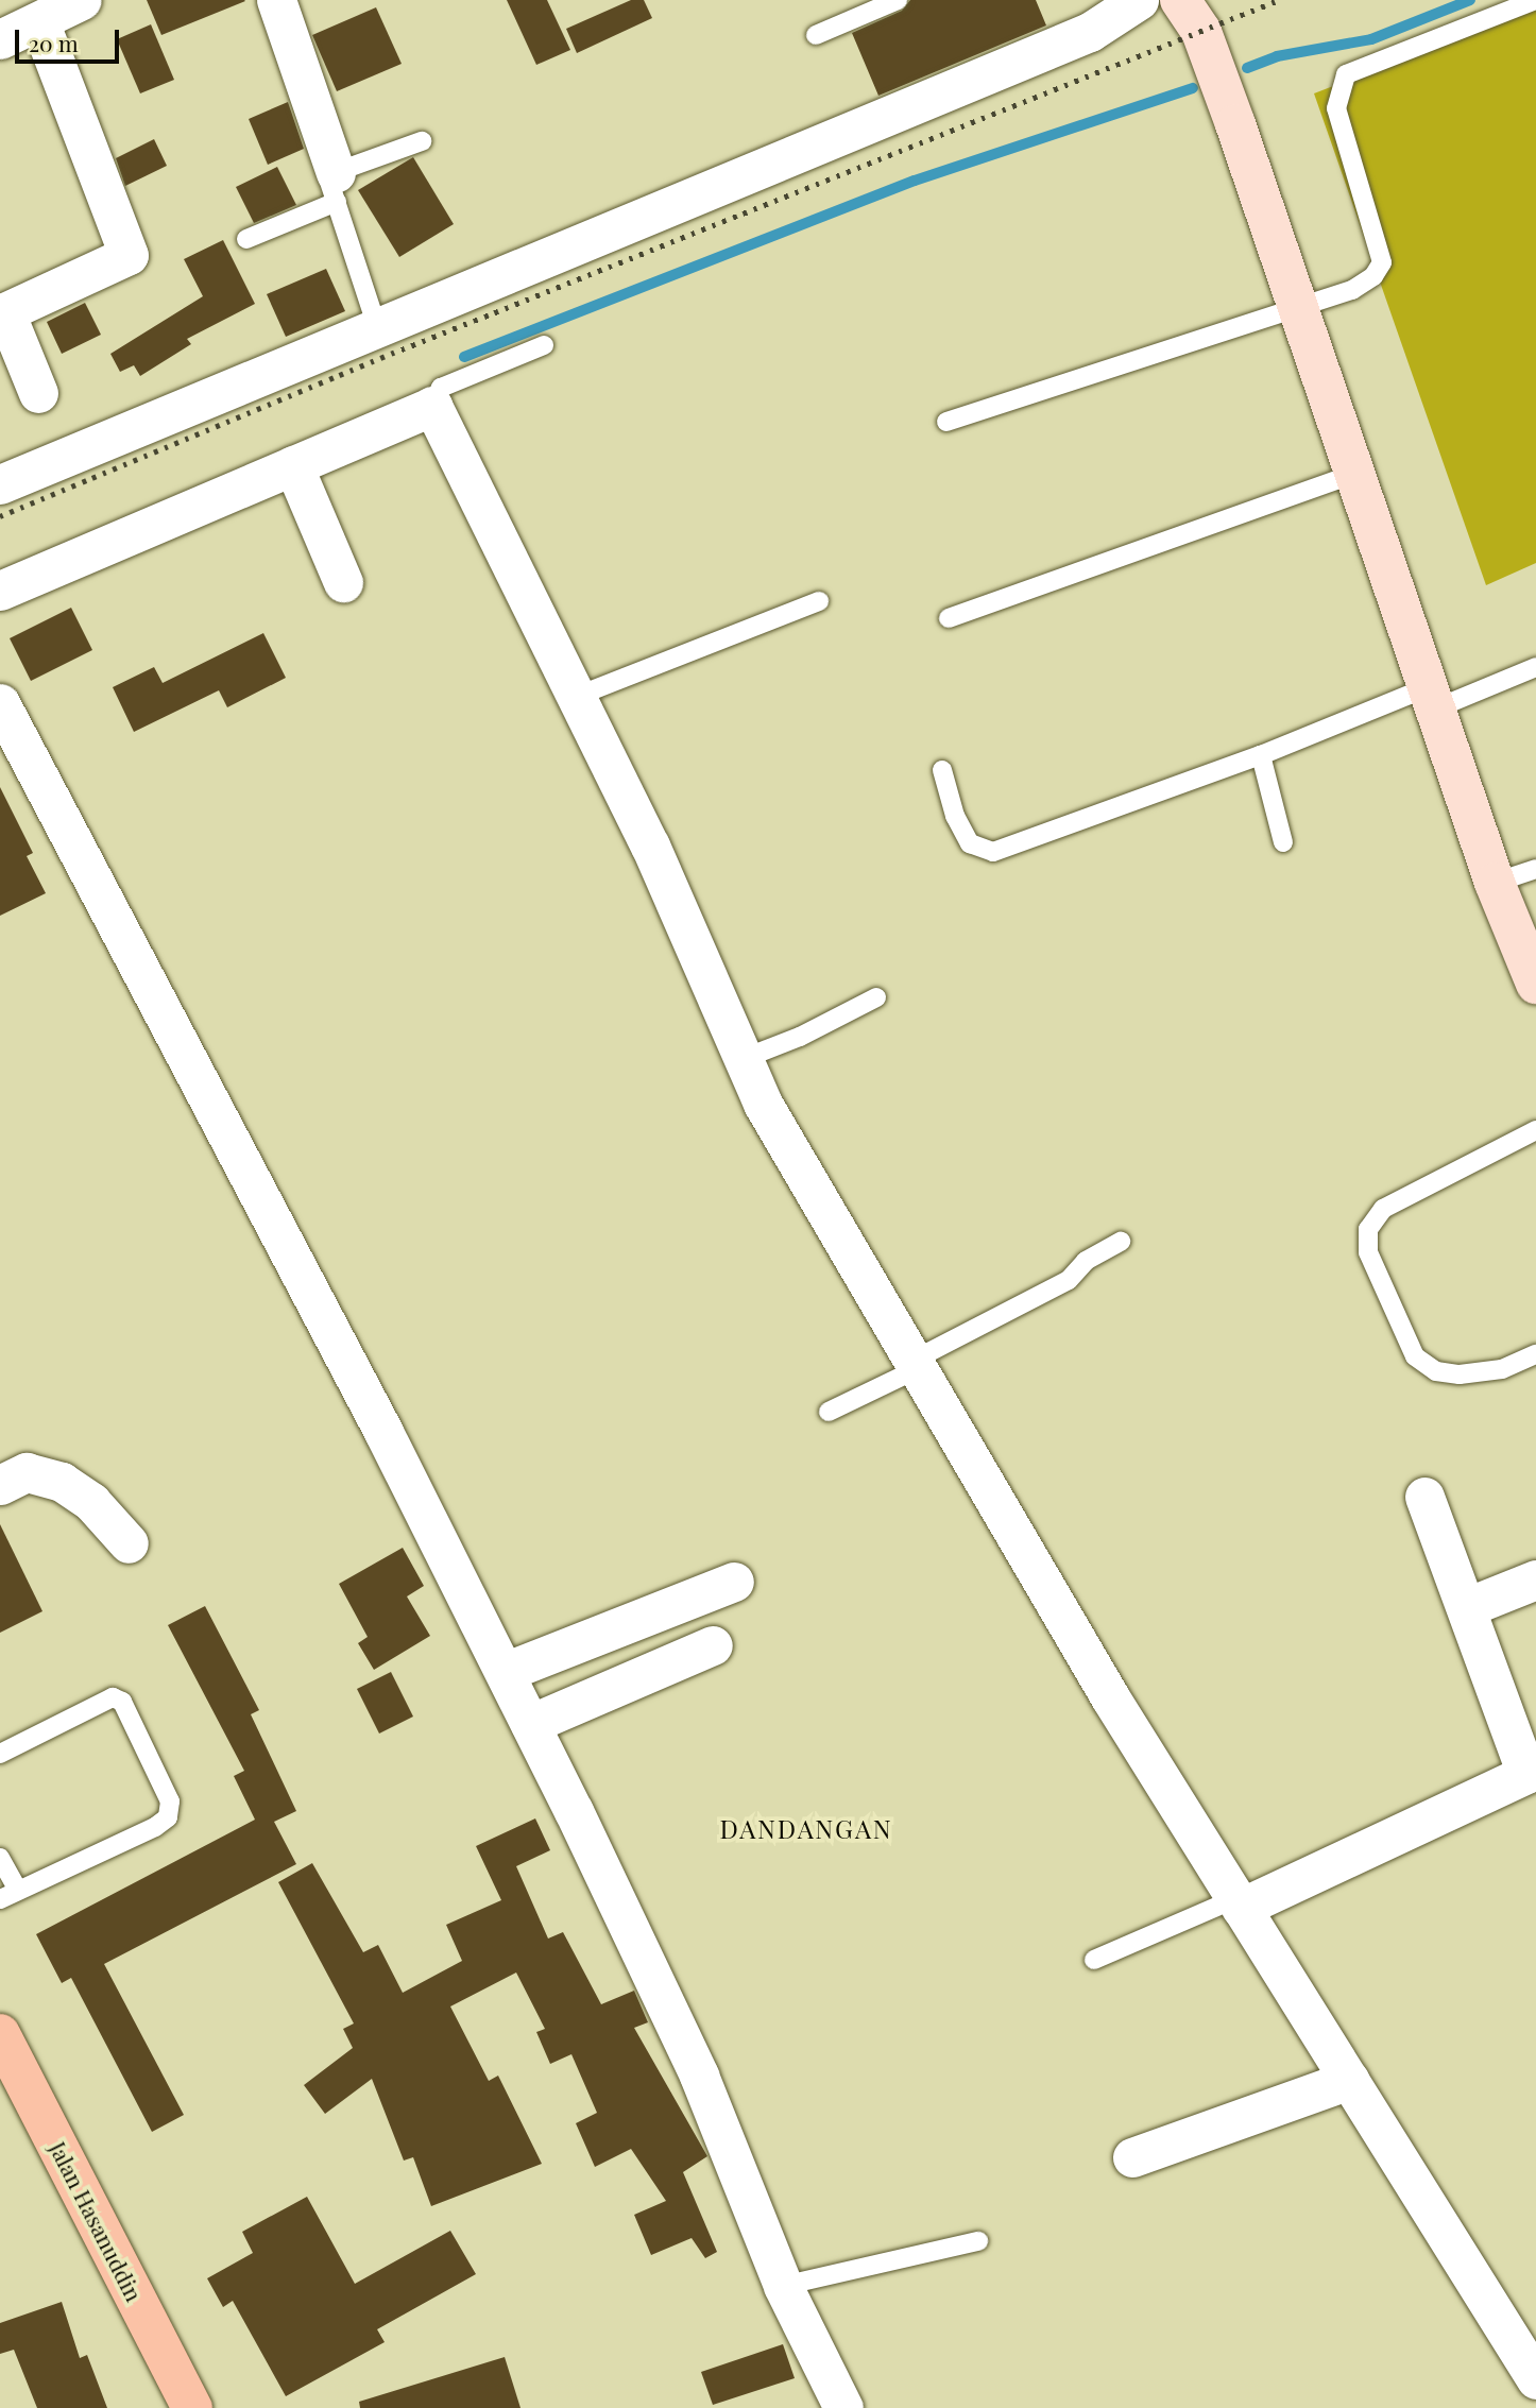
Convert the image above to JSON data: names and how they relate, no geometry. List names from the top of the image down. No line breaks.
{"streets":{"main road":["Jalan Hasanuddin"]},"districts":["DANDANGAN"],"scale_bar":"20 m"}
